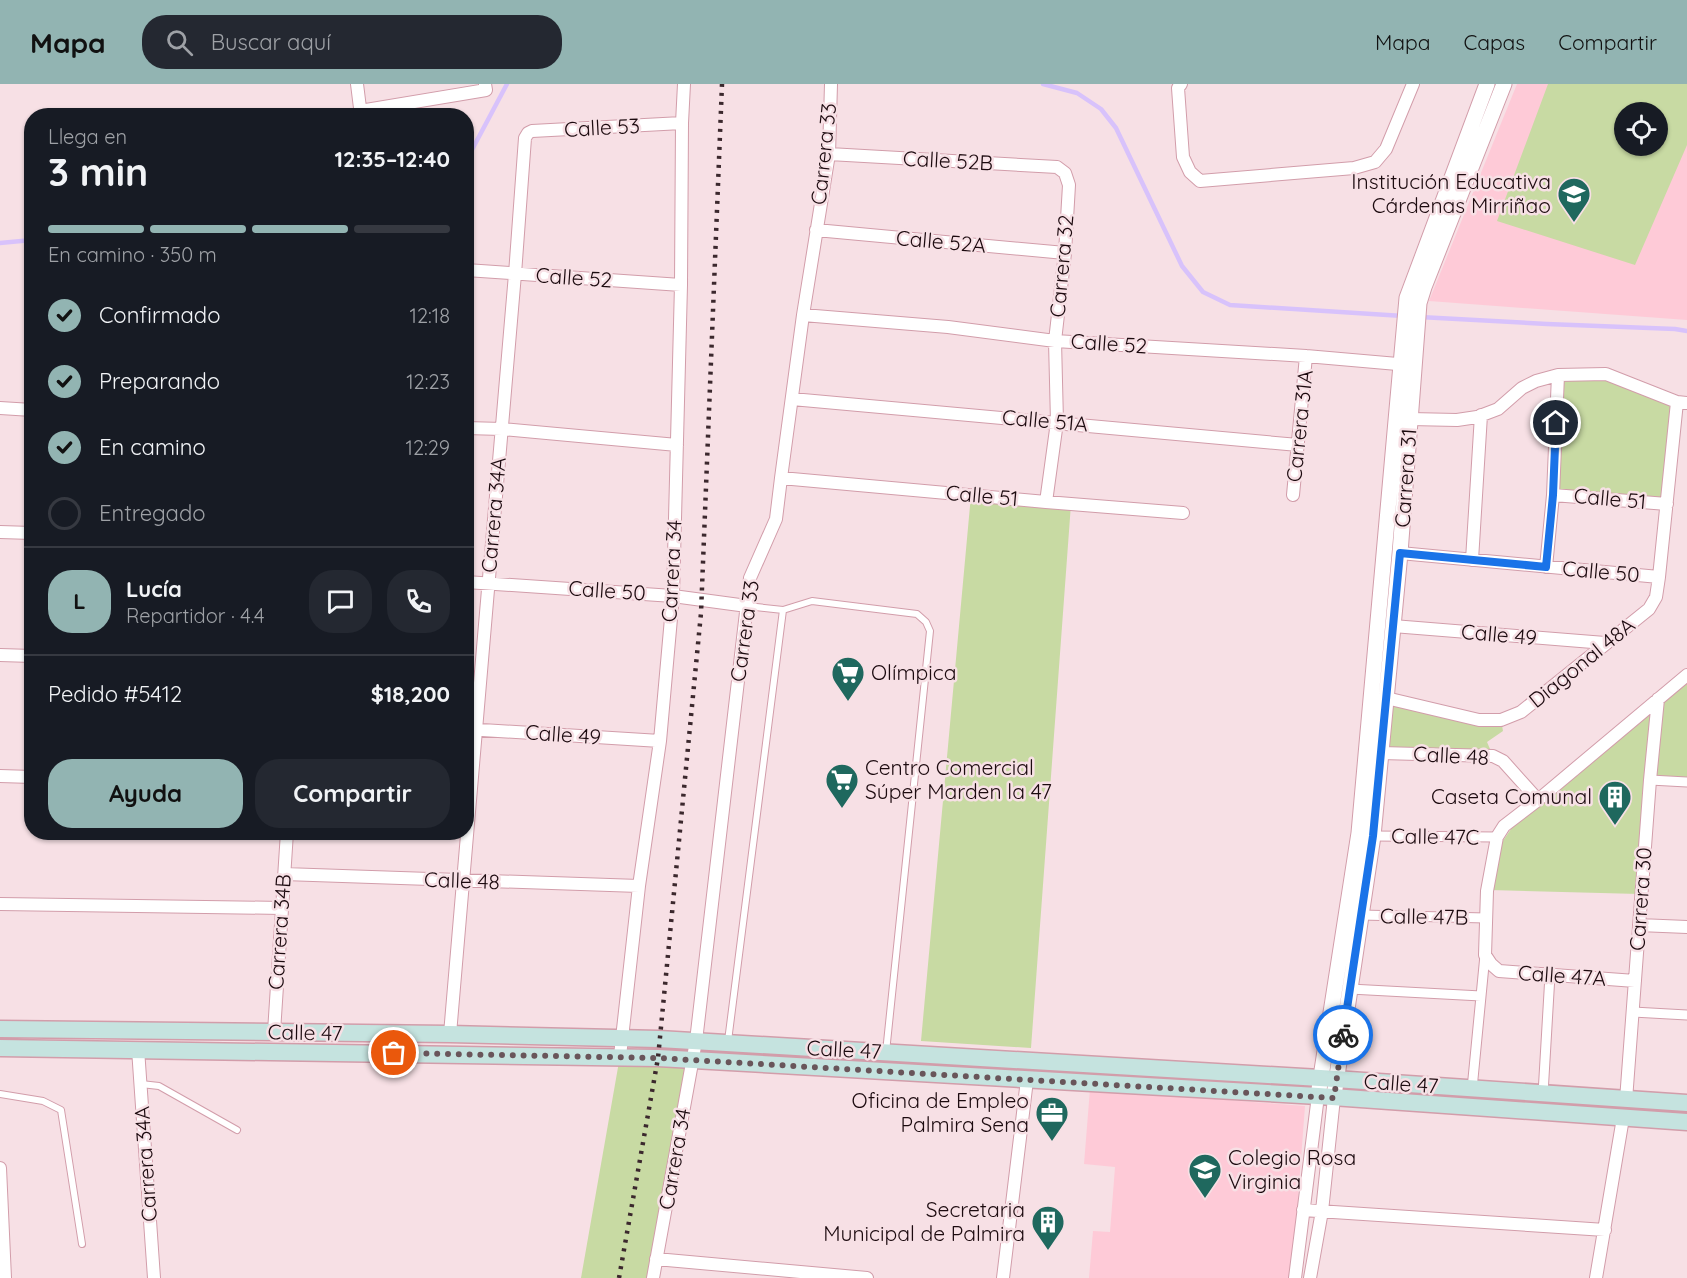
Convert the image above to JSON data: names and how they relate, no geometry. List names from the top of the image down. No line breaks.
{"streets":{"main road":["Calle 47"],"street":["Calle 53","Carrera 33","Calle 52B","Calle 52A","Carrera 32","Calle 52","Calle 51A","Carrera 31A","Carrera 31","Calle 51","Carrera 34A","Carrera 34","Calle 50","Calle 49","Diagonal 48A","Calle 48","Calle 47C","Carrera 30","Calle 47B","Carrera 34B","Calle 47A"]},"crossings":[["Calle 53","Carrera 34A"],["Calle 53","Carrera 34"],["Carrera 33","Calle 52B"],["Carrera 33","Calle 52A"],["Carrera 33","Calle 52"],["Carrera 33","Calle 51A"],["Carrera 33","Calle 51"],["Carrera 33","Carrera 34"],["Carrera 33","Calle 50"],["Carrera 33","Calle 47"],["Calle 52B","Carrera 32"],["Calle 52A","Carrera 32"],["Carrera 32","Calle 52"],["Carrera 32","Calle 51A"],["Carrera 32","Calle 51"],["Calle 52","Carrera 31A"],["Calle 52","Carrera 31"],["Calle 52","Carrera 34A"],["Calle 52","Carrera 34"],["Calle 51A","Carrera 31A"],["Carrera 31","Calle 50"],["Carrera 31","Calle 49"],["Carrera 31","Diagonal 48A"],["Carrera 31","Calle 48"],["Carrera 31","Calle 47C"],["Carrera 31","Calle 47B"],["Carrera 31","Calle 47"],["Carrera 34A","Calle 50"],["Carrera 34A","Calle 48"],["Carrera 34A","Calle 47"],["Carrera 34","Calle 50"],["Carrera 34","Calle 49"],["Carrera 34","Calle 48"],["Carrera 34","Calle 47"],["Calle 50","Diagonal 48A"],["Calle 49","Diagonal 48A"],["Calle 48","Carrera 34B"],["Carrera 30","Calle 47A"],["Carrera 30","Calle 47"],["Carrera 34B","Calle 47"]],"places":{"school or university":["Institución Educativa Cárdenas Mirriñao","Colegio Rosa Virginia"],"supermarket":["Olímpica","Centro Comercial Súper Marden la 47"],"building":["Caseta Comunal","Secretaria Municipal de Palmira"],"office":["Oficina de Empleo Palmira Sena"]},"page":{"header":"Mapa","search":"Buscar aquí","nav":["Mapa","Capas","Compartir"],"heading":["3 min","Llega en","12:35–12:40"],"panel":["Lucía","Repartidor · 4.4","Pedido #5412","$18,200"],"bar":"En camino · 350 m","list":[["Confirmado","12:18"],["Preparando","12:23"],["En camino","12:29"],"Entregado"],"round":"L","buttons":["Ayuda","Compartir"]}}
